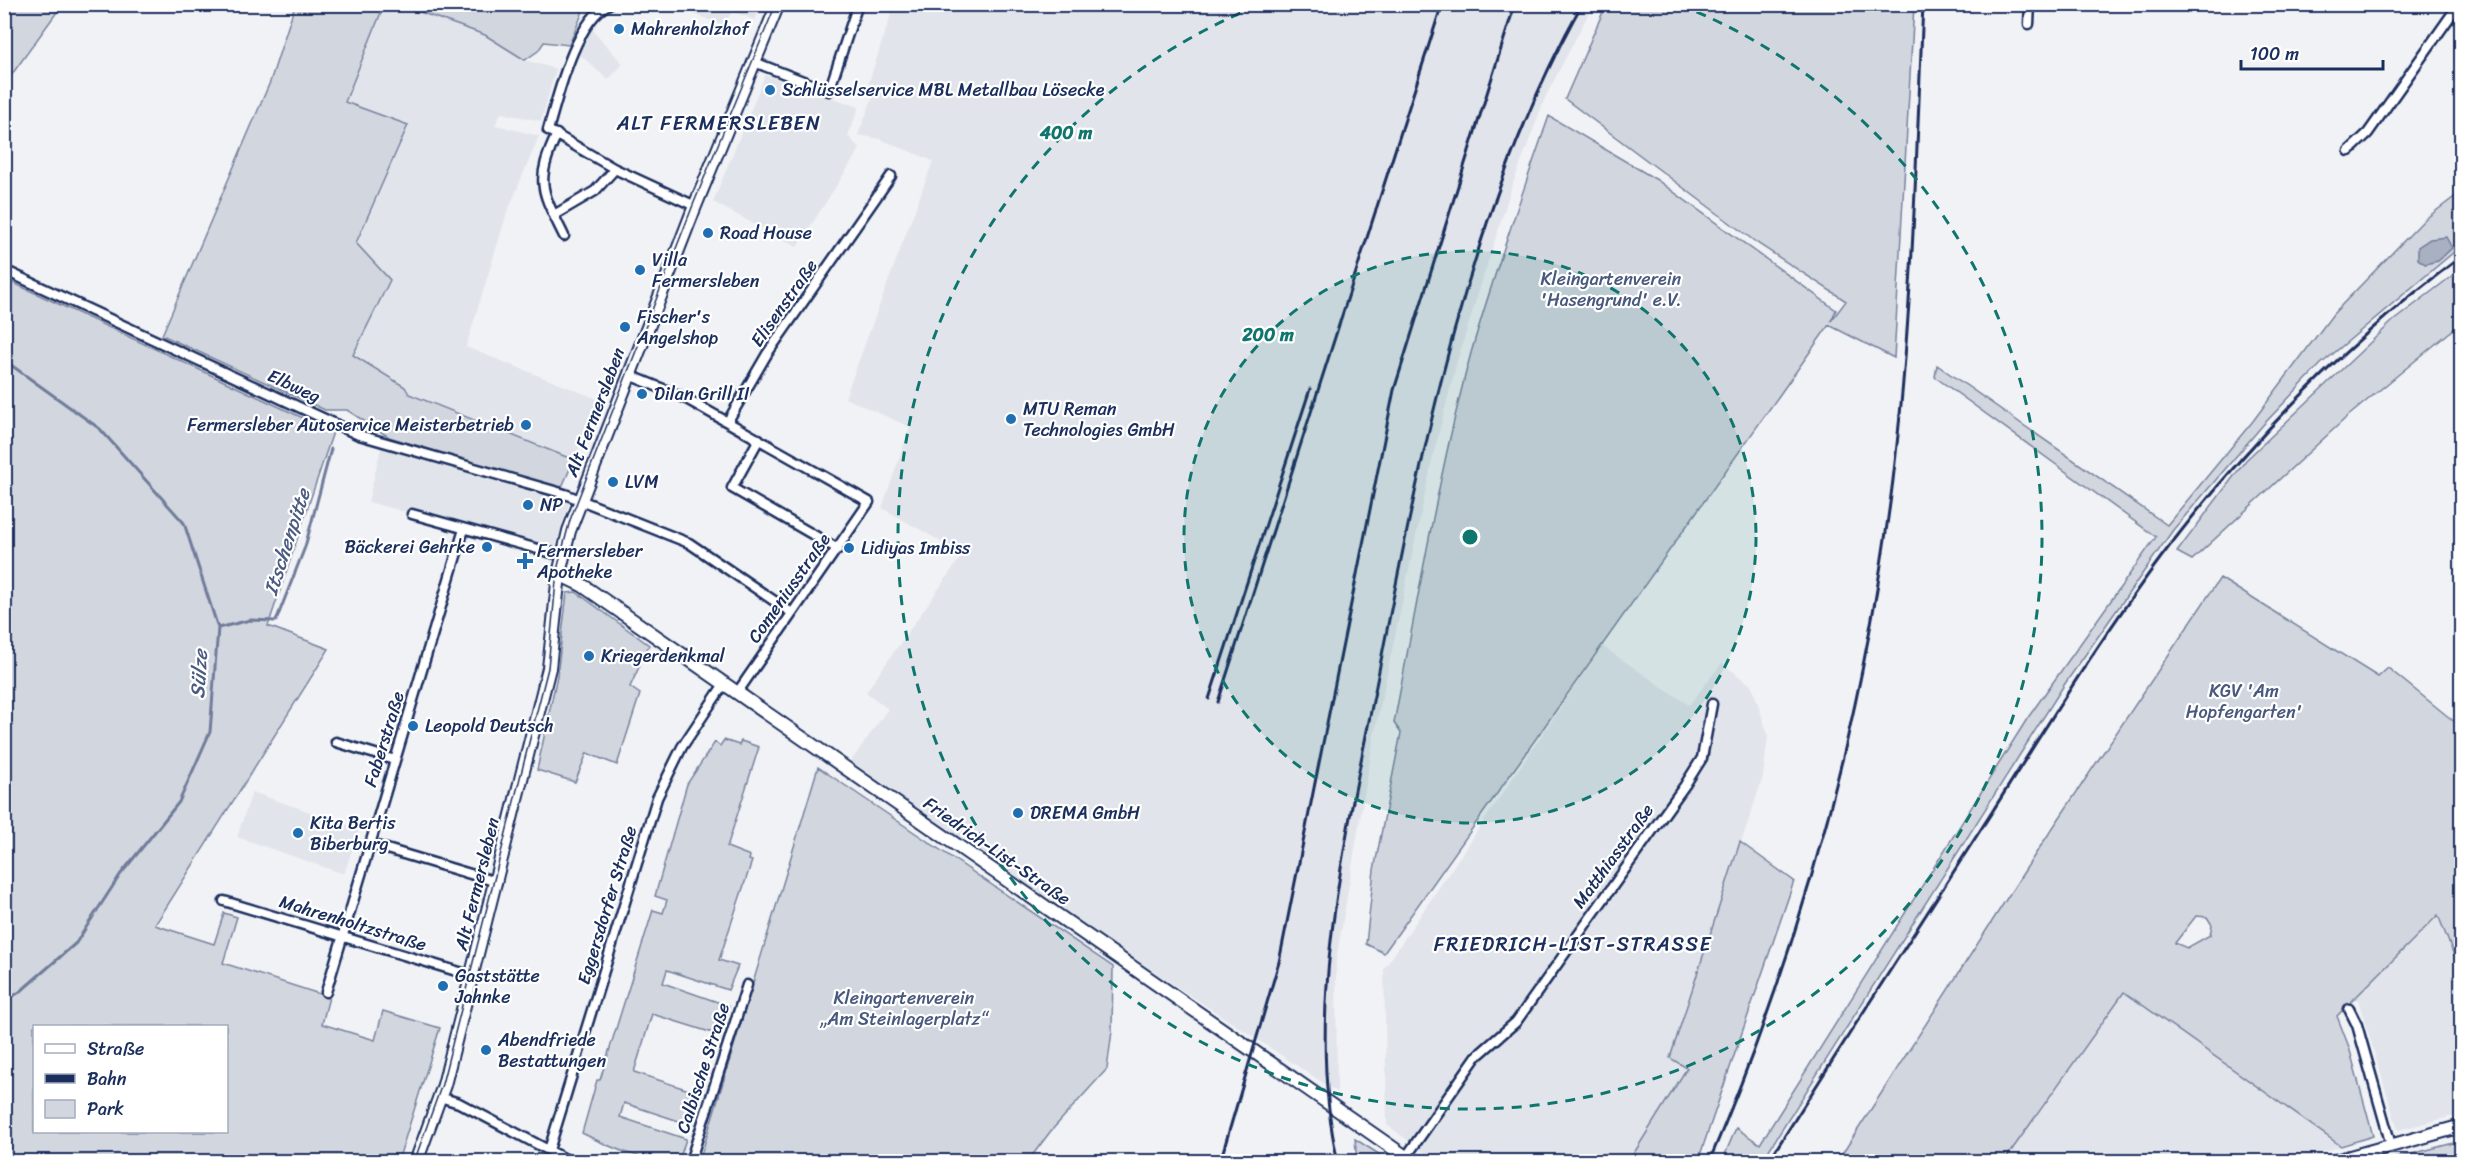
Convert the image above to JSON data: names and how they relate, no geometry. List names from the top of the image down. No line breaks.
{"streets":{"main road":["Alt Fermersleben","Friedrich-List-Straße"],"street":["Elisenstraße","Elbweg","Comeniusstraße","Faberstraße","Matthiasstraße","Eggersdorfer Straße","Mahrenholtzstraße","Calbische Straße"]},"crossings":[["Elbweg","Alt Fermersleben"],["Elbweg","Comeniusstraße"],["Alt Fermersleben","Friedrich-List-Straße"],["Alt Fermersleben","Mahrenholtzstraße"],["Comeniusstraße","Friedrich-List-Straße"],["Faberstraße","Mahrenholtzstraße"],["Friedrich-List-Straße","Matthiasstraße"],["Friedrich-List-Straße","Eggersdorfer Straße"]],"districts":["ALT FERMERSLEBEN","FRIEDRICH-LIST-STRASSE"],"water":["Itschenpitte","Sülze"],"parks":["Kleingartenverein 'Hasengrund' e.V.","KGV 'Am Hopfengarten'","Kleingartenverein „Am Steinlagerplatz“"],"places":{"other":["Mahrenholzhof","Schlüsselservice MBL Metallbau Lösecke","Road House","Villa Fermersleben","Fischer's Angelshop","Dilan Grill II","MTU Reman Technologies GmbH","Fermersleber Autoservice Meisterbetrieb","LVM","NP","Bäckerei Gehrke","Lidiyas Imbiss","Kriegerdenkmal","Leopold Deutsch","DREMA GmbH","Kita Bertis Biberburg","Gaststätte Jahnke","Abendfriede Bestattungen"],"health":["Fermersleber Apotheke"]},"legend":["Straße","Bahn","Park"],"scale_bar":"100 m","rings":["400 m","200 m"]}
